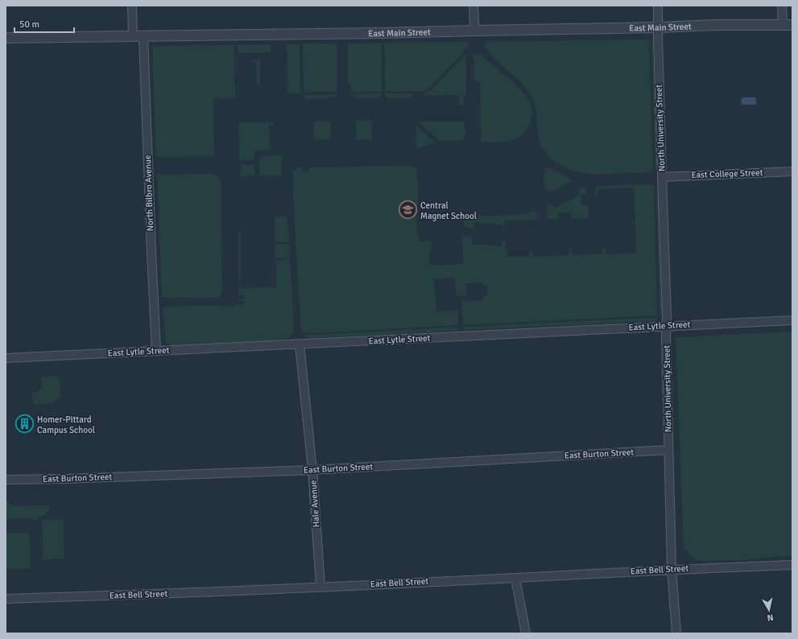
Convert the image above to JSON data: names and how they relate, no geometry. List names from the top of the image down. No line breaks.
{"streets":{"street":["East Main Street","North University Street","East College Street","North Bilbro Avenue","East Lytle Street","East Burton Street","Hale Avenue","East Bell Street"]},"crossings":[["East Main Street","North University Street"],["East Main Street","North Bilbro Avenue"],["North University Street","East College Street"],["North University Street","East Lytle Street"],["North University Street","East Burton Street"],["North University Street","East Bell Street"],["North Bilbro Avenue","East Lytle Street"],["East Lytle Street","Hale Avenue"],["East Burton Street","Hale Avenue"],["Hale Avenue","East Bell Street"]],"places":{"school or university":["Central Magnet School"],"building":["Homer-Pittard Campus School"]},"scale_bar":"50 m","north":"bottom"}
